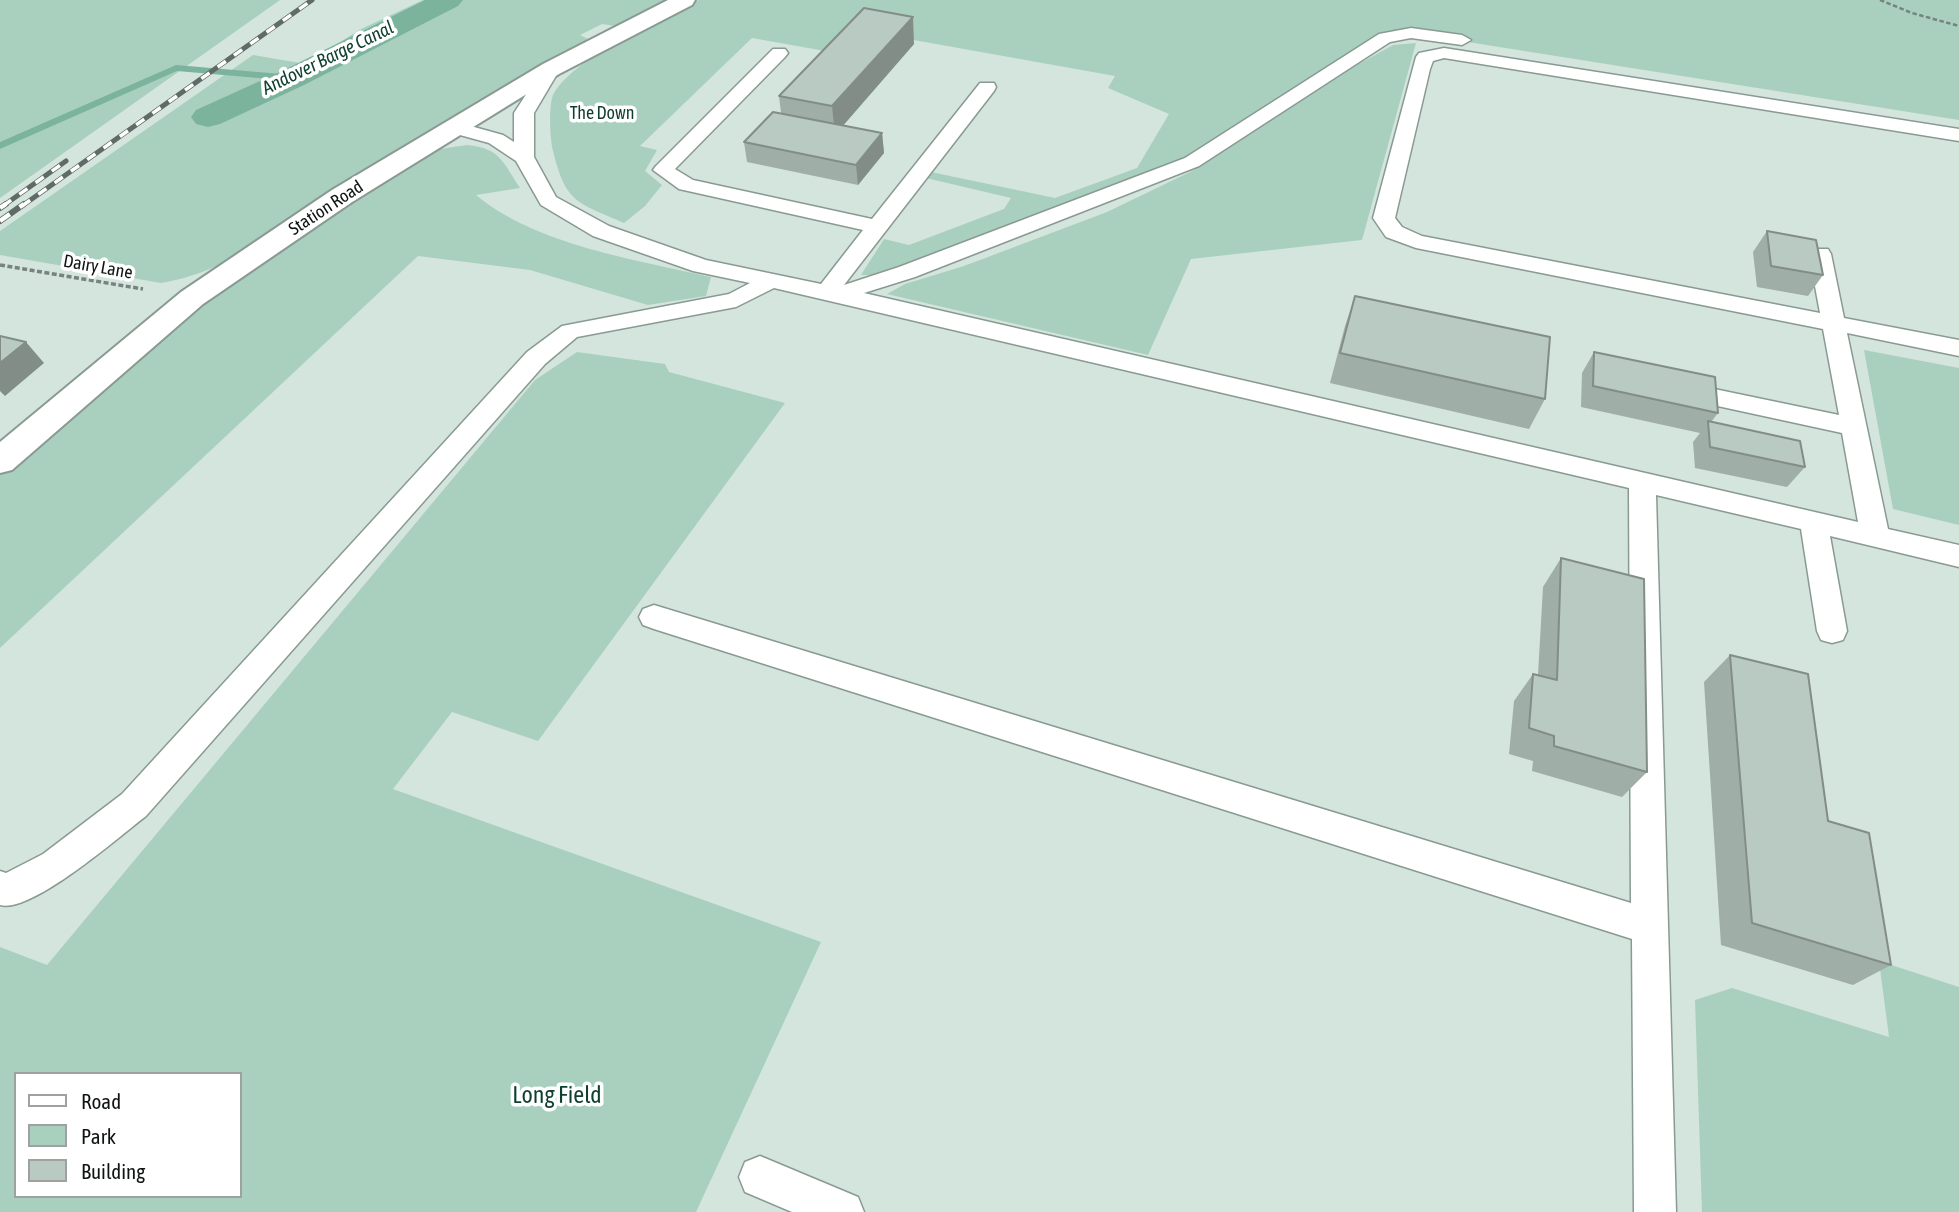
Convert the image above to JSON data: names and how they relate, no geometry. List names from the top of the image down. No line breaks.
{"streets":{"street":["Station Road"],"path":["Dairy Lane"]},"crossings":[["Station Road","Dairy Lane"]],"water":["Andover Barge Canal"],"parks":["The Down","Long Field"],"legend":["Road","Park","Building"]}
